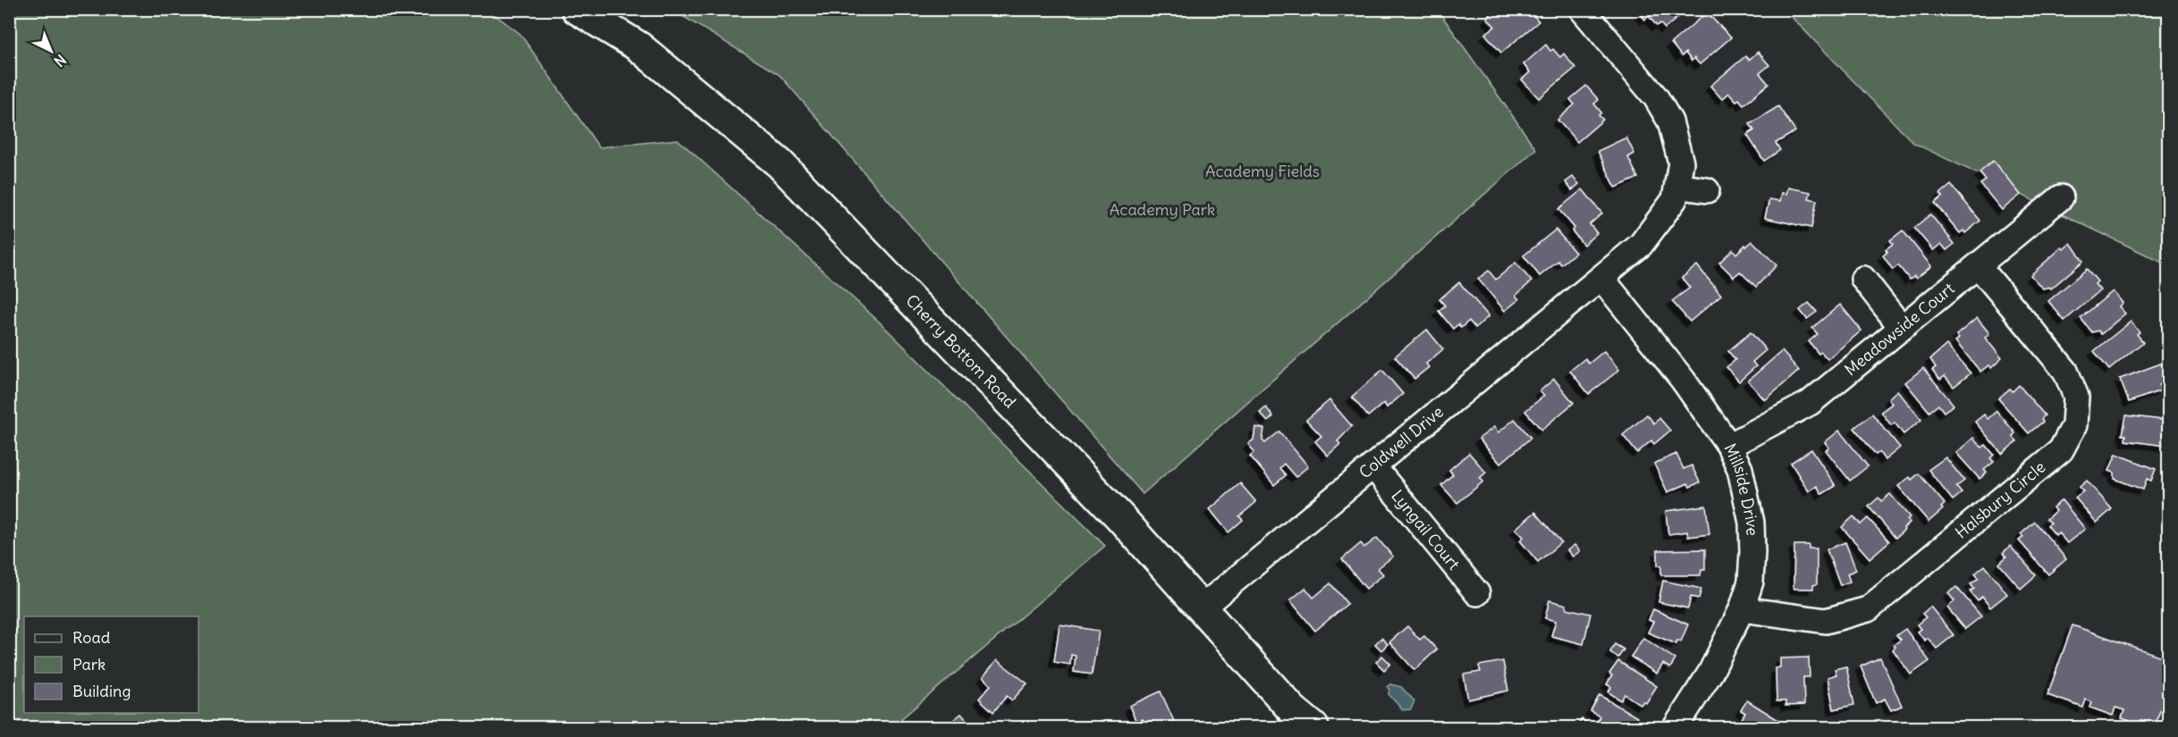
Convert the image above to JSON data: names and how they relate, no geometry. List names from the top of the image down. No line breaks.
{"streets":{"main road":["Cherry Bottom Road"],"street":["Meadowside Court","Coldwell Drive","Millside Drive","Halsbury Circle","Lyngail Court"]},"crossings":[["Meadowside Court","Millside Drive"],["Meadowside Court","Halsbury Circle"],["Cherry Bottom Road","Coldwell Drive"],["Coldwell Drive","Millside Drive"],["Coldwell Drive","Lyngail Court"],["Millside Drive","Halsbury Circle"]],"parks":["Academy Fields","Academy Park"],"legend":["Road","Park","Building"],"north":"bottom right"}
